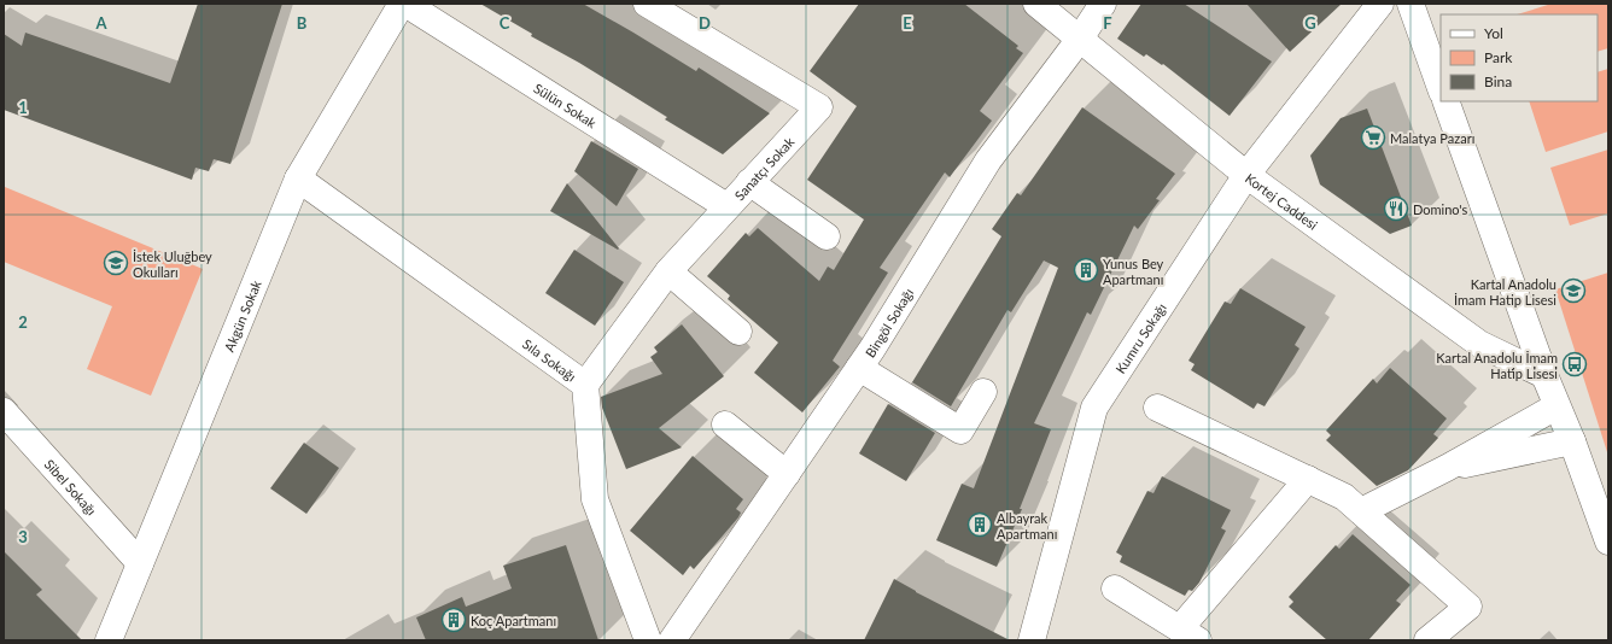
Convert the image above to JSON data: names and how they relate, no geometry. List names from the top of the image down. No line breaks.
{"streets":{"street":["Sülün Sokak","Sanatçı Sokak","Kortej Caddesi","Akgün Sokak","Bingöl Sokağı","Kumru Sokağı","Sıla Sokağı","Sibel Sokağı"]},"crossings":[["Sülün Sokak","Sanatçı Sokak"],["Sanatçı Sokak","Sıla Sokağı"],["Kortej Caddesi","Bingöl Sokağı"],["Kortej Caddesi","Kumru Sokağı"],["Akgün Sokak","Sıla Sokağı"],["Akgün Sokak","Sibel Sokağı"]],"places":{"supermarket":["Malatya Pazarı"],"restaurant":["Domino's"],"school or university":["İstek Uluğbey Okulları","Kartal Anadolu İmam Hatip Lisesi"],"building":["Yunus Bey Apartmanı","Albayrak Apartmanı","Koç Apartmanı"],"bus stop":["Kartal Anadolu İmam Hati̇p Li̇sesi̇"]},"legend":["Yol","Park","Bina"],"grid":{"columns":["A","B","C","D","E","F","G"],"rows":["1","2","3"]}}
